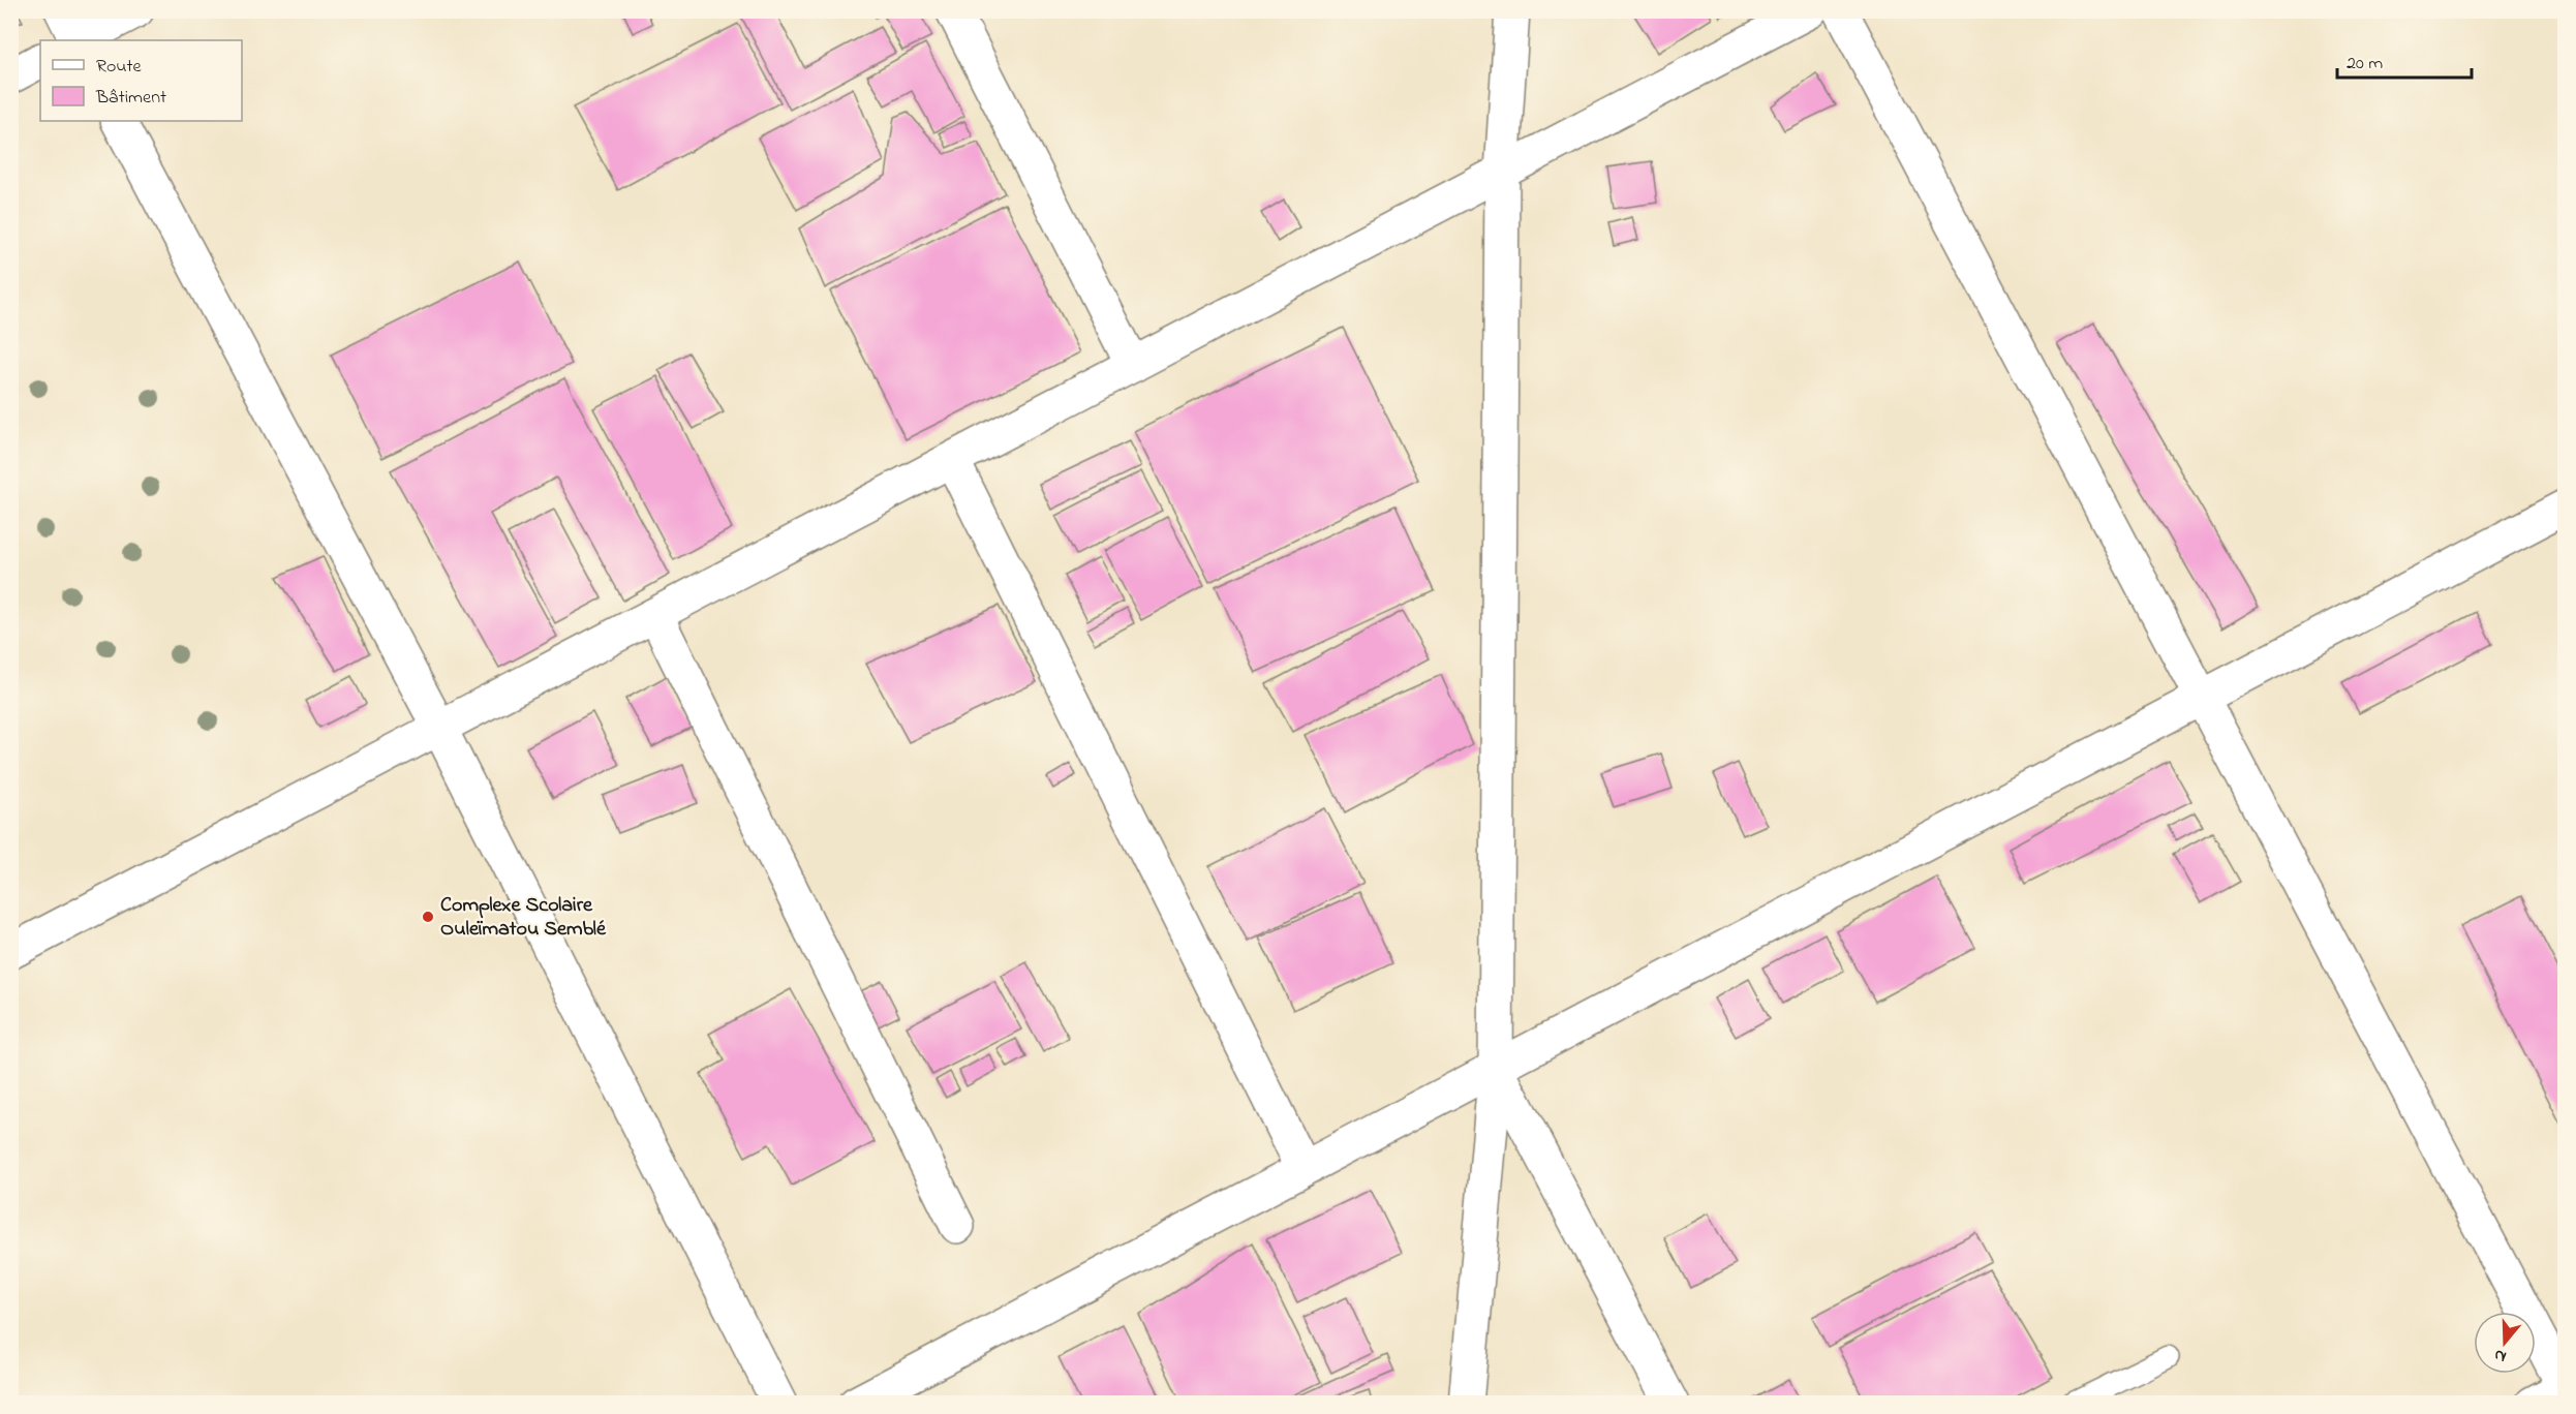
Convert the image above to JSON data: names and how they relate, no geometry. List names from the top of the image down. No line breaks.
{"places":["Complexe Scolaire Ouleïmatou Semblé"],"legend":["Route","Bâtiment"],"scale_bar":"20 m","north":"bottom"}
